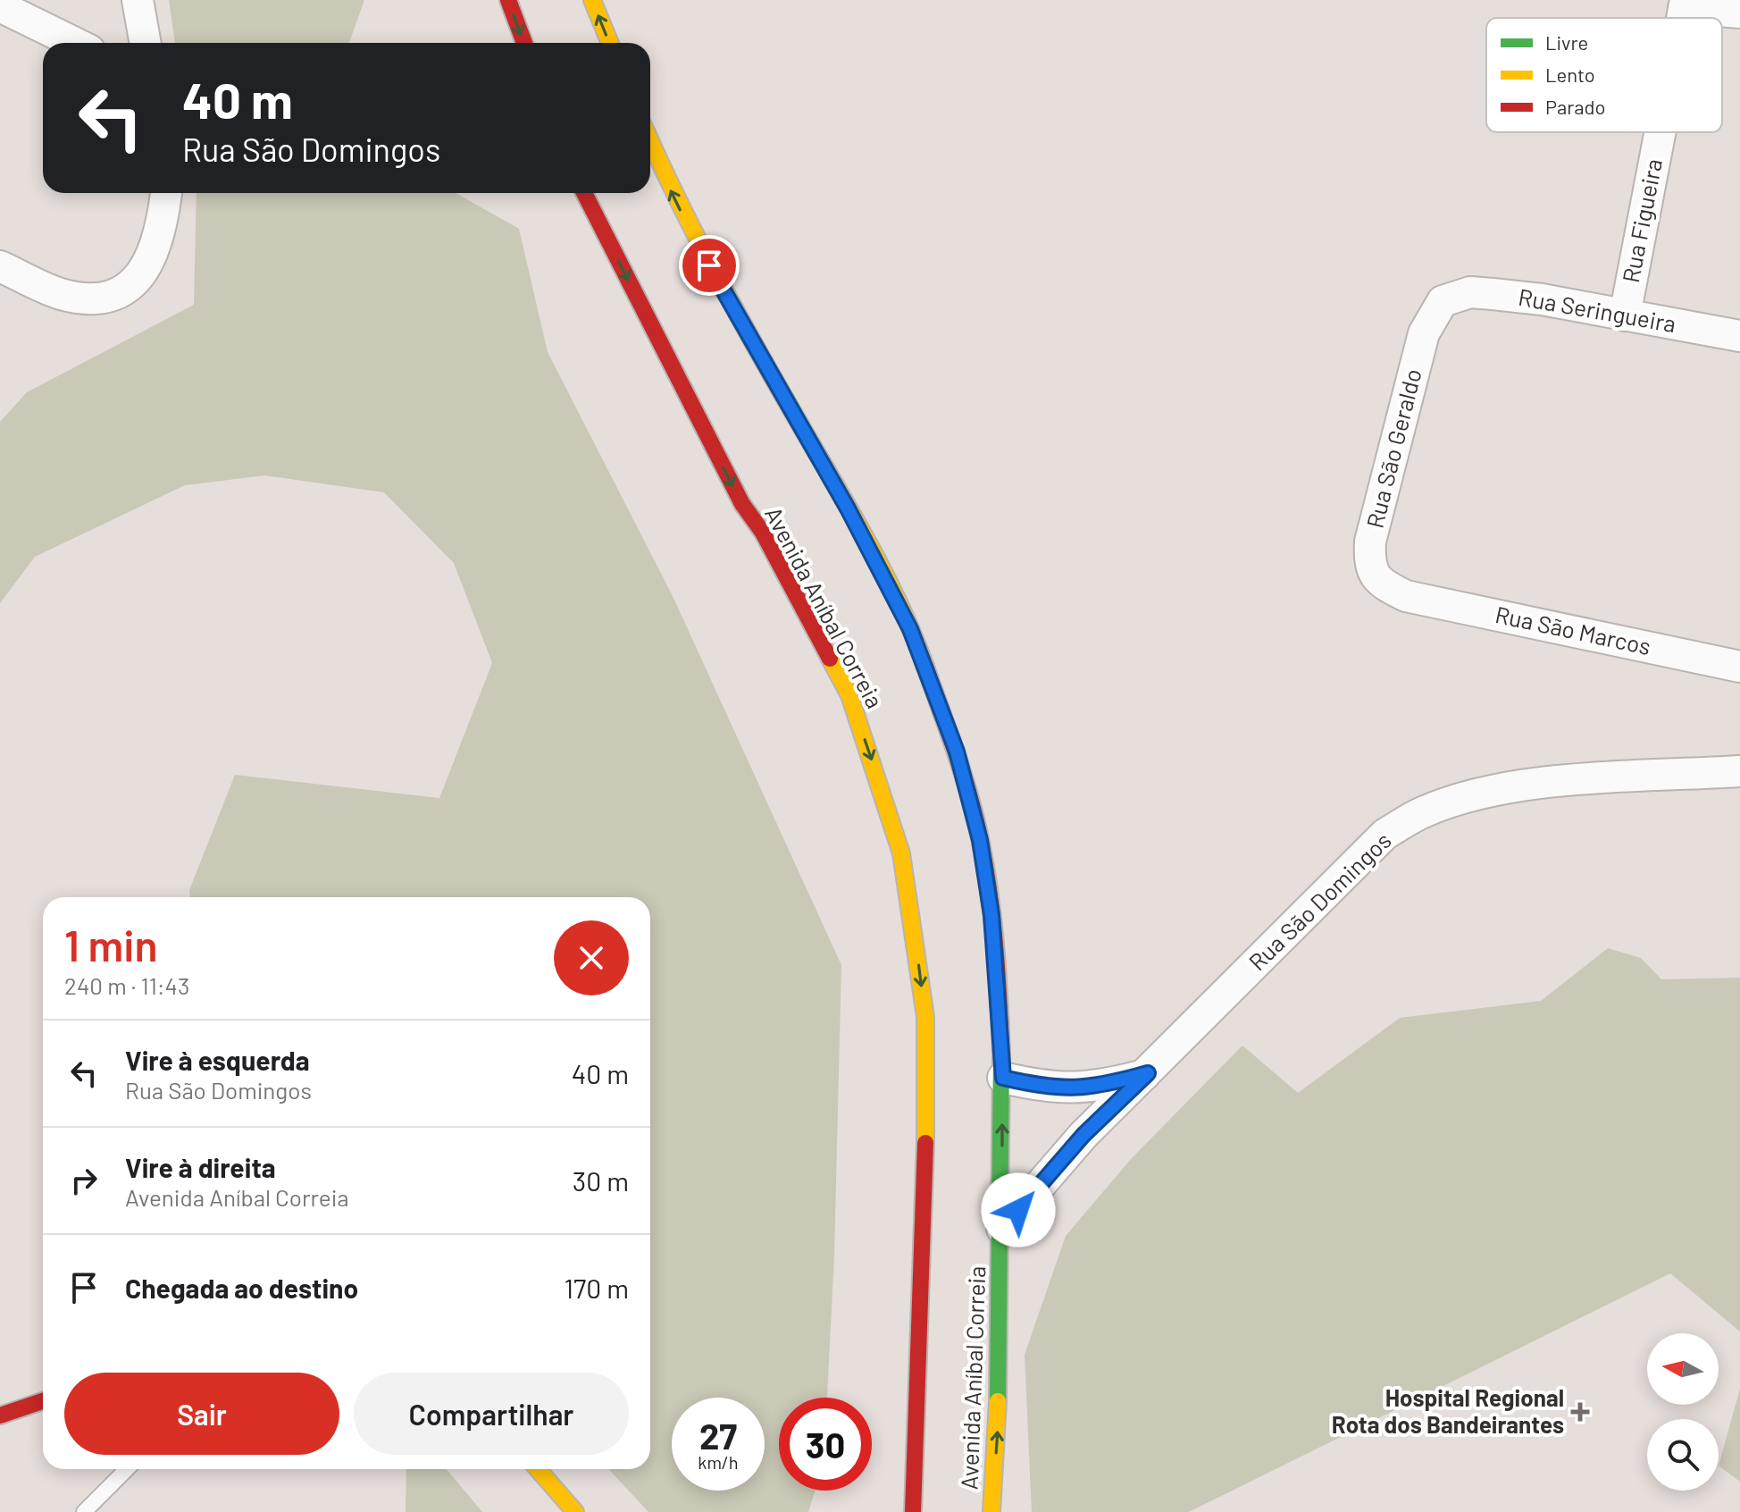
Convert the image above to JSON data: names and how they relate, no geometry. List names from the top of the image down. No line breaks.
{"streets":{"main road":["Avenida Aníbal Correia"],"street":["Rua Figueira","Rua Seringueira","Rua São Geraldo","Rua São Marcos","Rua São Domingos"]},"crossings":[["Rua Figueira","Rua Seringueira"],["Rua Seringueira","Rua São Geraldo"],["Rua São Geraldo","Rua São Marcos"],["Avenida Aníbal Correia","Rua São Domingos"]],"places":{"health":["Hospital Regional Rota dos Bandeirantes"]},"legend":["Livre","Lento","Parado"],"north":"left","page":{"turn":["40 m","Rua São Domingos"],"heading":["1 min","240 m · 11:43"],"list":[{"name":"Vire à esquerda","note":"Rua São Domingos","value":"40 m"},{"name":"Vire à direita","note":"Avenida Aníbal Correia","value":"30 m"},{"name":"Chegada ao destino","value":"170 m"}],"buttons":["Sair","Compartilhar"],"speed":"27 km/h","limit":"30"}}
